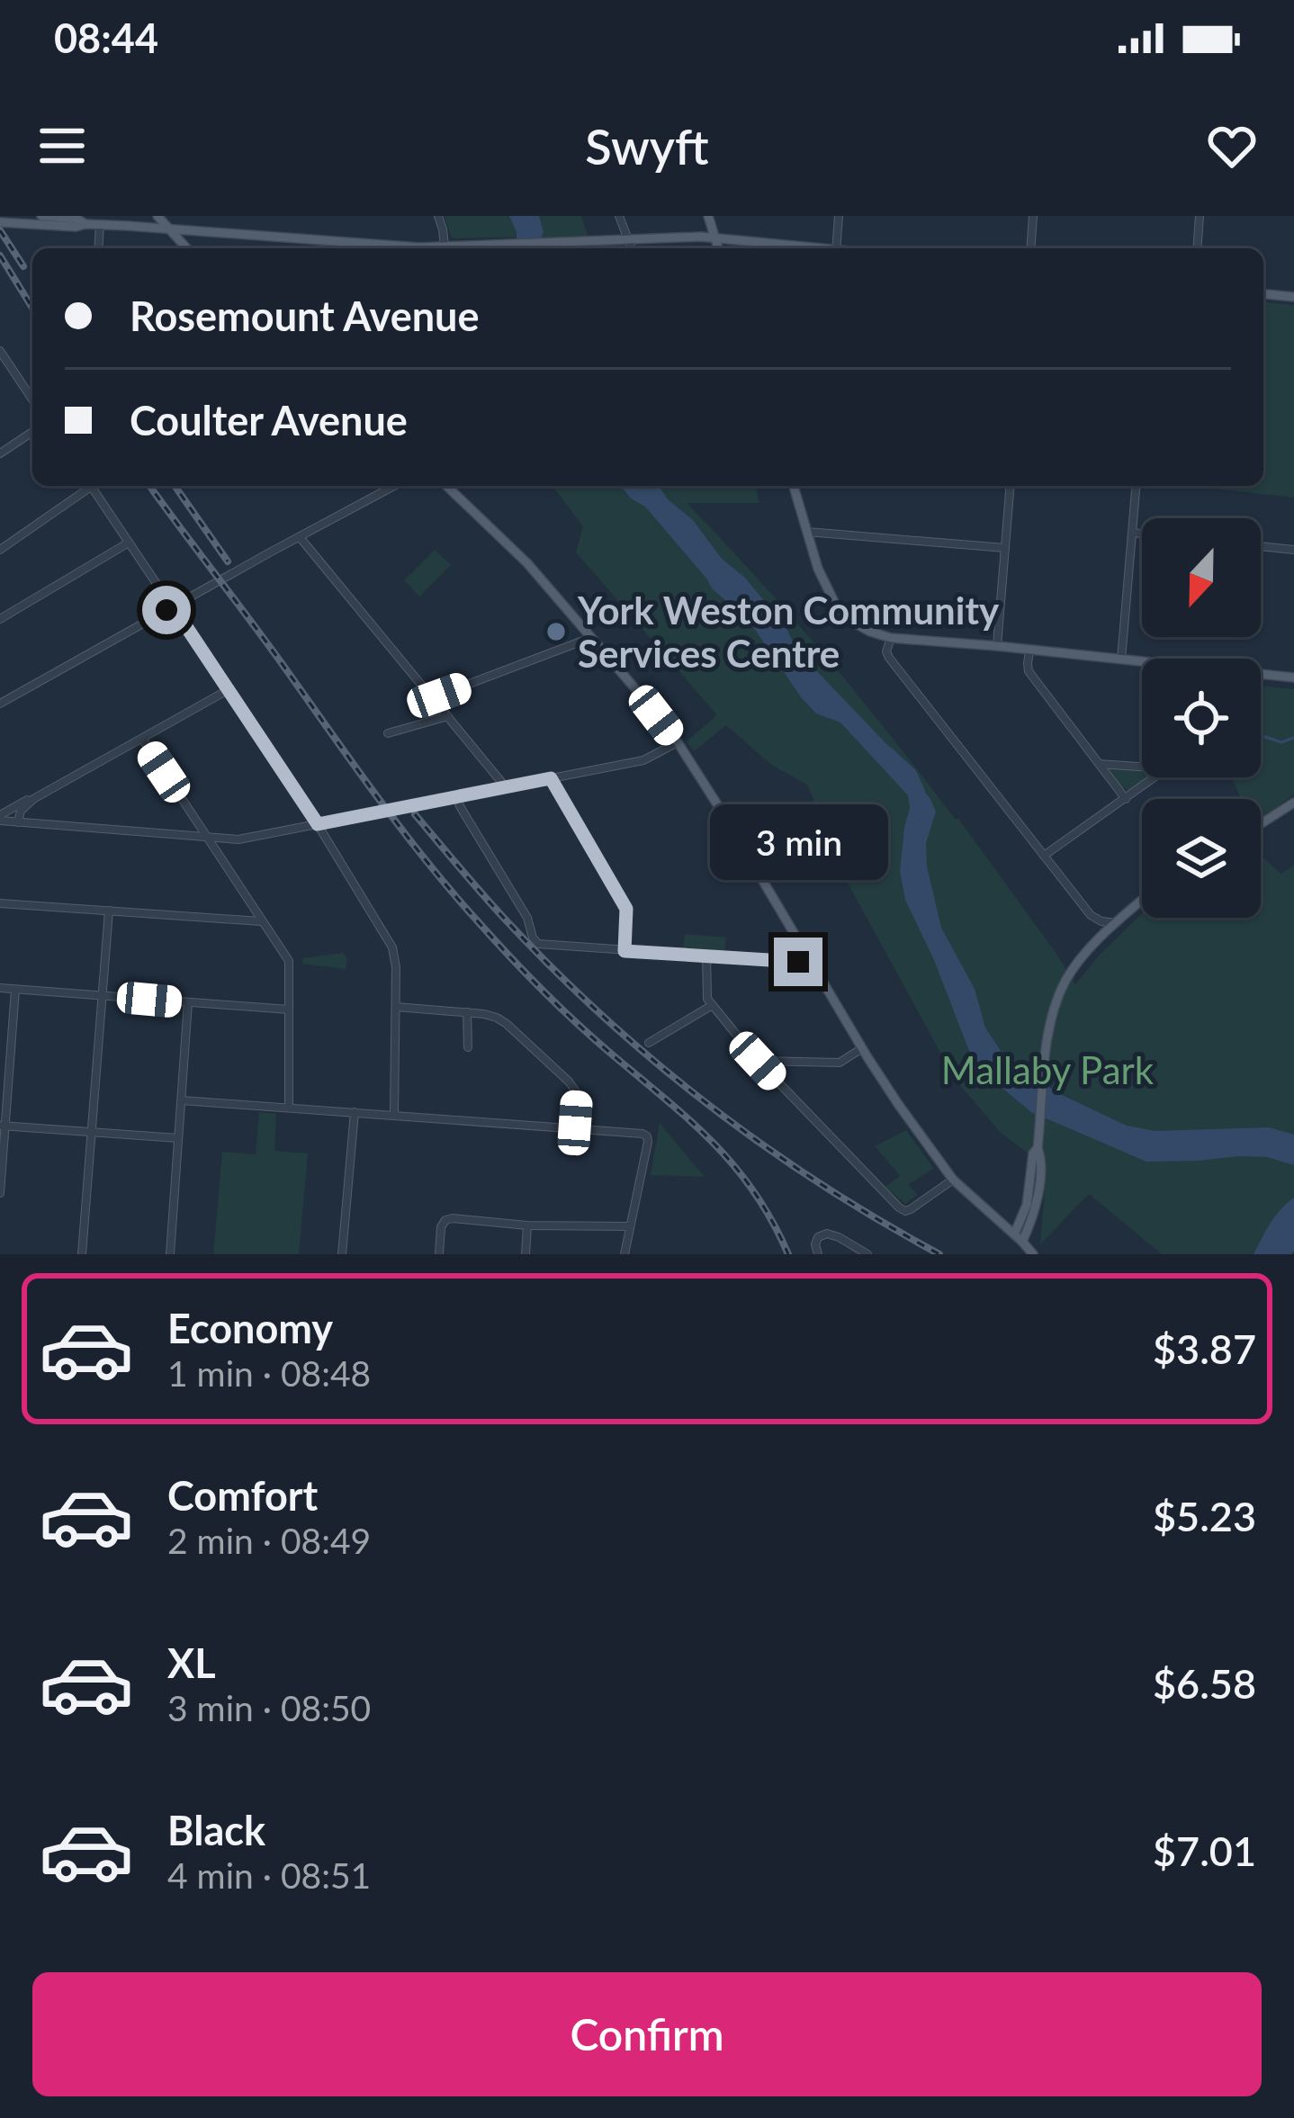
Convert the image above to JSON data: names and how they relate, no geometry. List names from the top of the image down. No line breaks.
{"parks":["Mallaby Park"],"places":["York Weston Community Services Centre"],"north":"bottom","page":{"status":"08:44","header":"Swyft","banner":["Rosemount Avenue","Coulter Avenue"],"bubble":"3 min","list":[{"name":"Economy","note":"1 min · 08:48","value":"$3.87"},{"name":"Comfort","note":"2 min · 08:49","value":"$5.23"},{"name":"XL","note":"3 min · 08:50","value":"$6.58"},{"name":"Black","note":"4 min · 08:51","value":"$7.01"}],"buttons":"Confirm"}}
